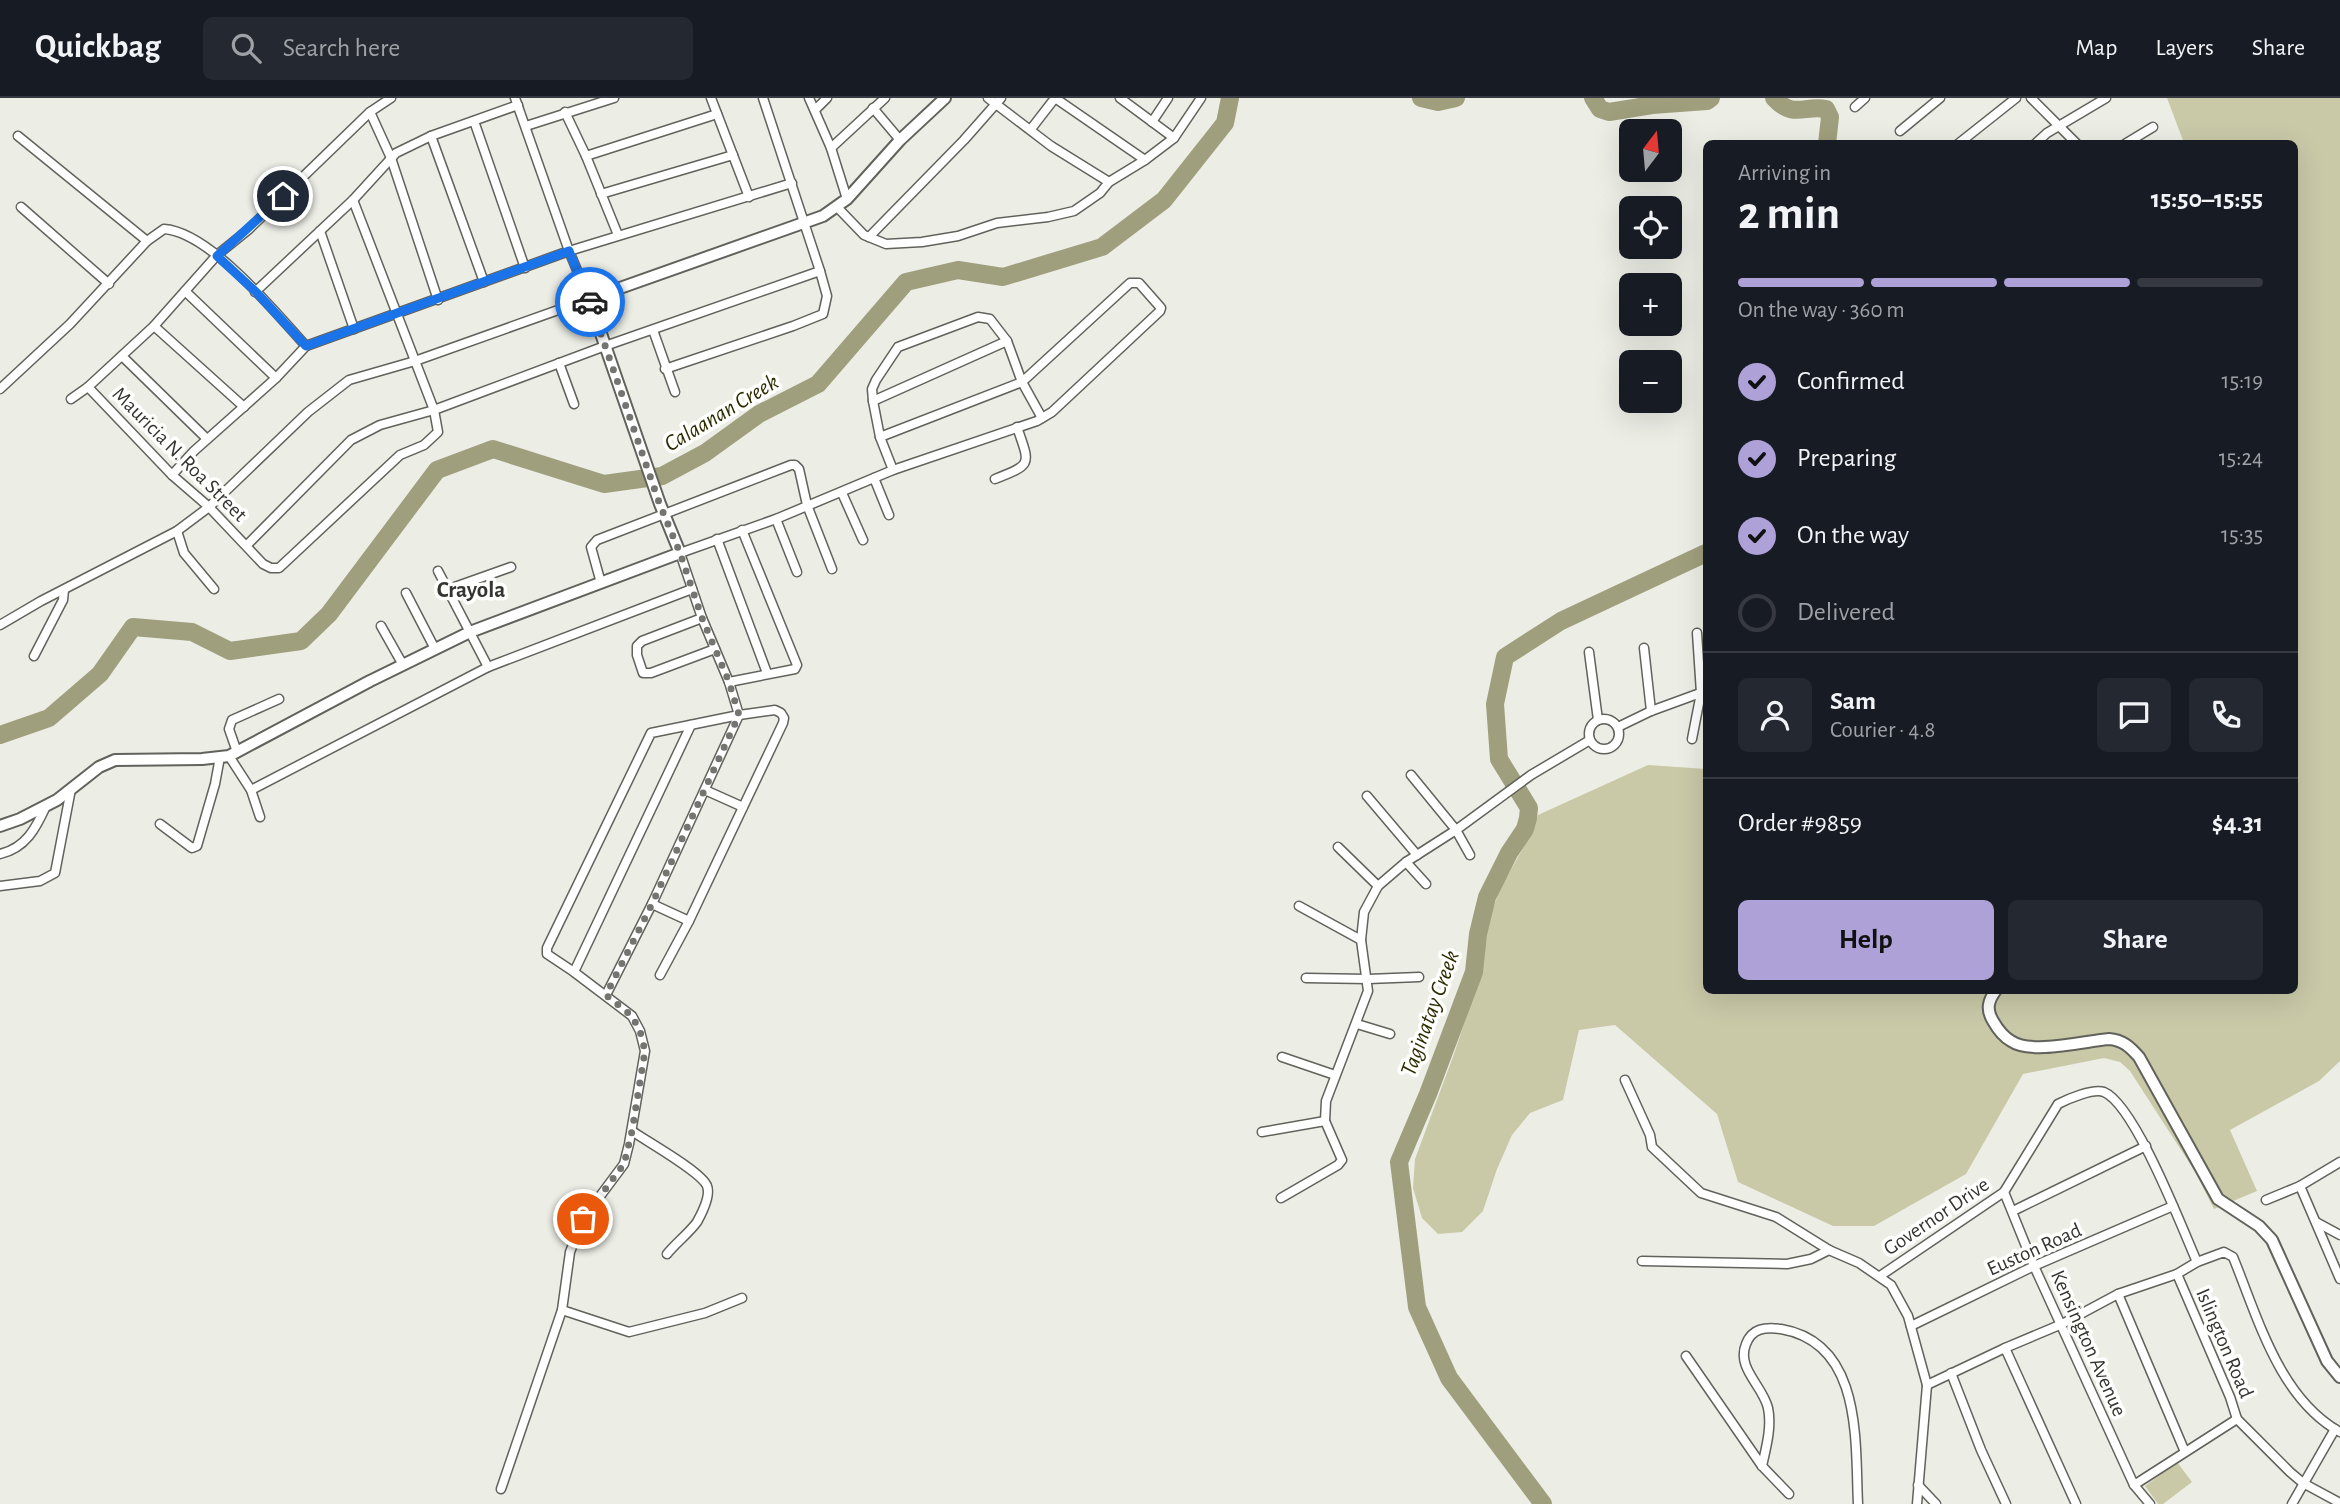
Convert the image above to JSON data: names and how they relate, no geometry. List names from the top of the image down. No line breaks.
{"streets":{"street":["Mauricia N. Roa Street","Governor Drive","Euston Road","Kensington Avenue","Islington Road"]},"crossings":[["Governor Drive","Euston Road"],["Governor Drive","Kensington Avenue"],["Euston Road","Kensington Avenue"]],"districts":["Crayola"],"water":["Calaanan Creek","Taginatay Creek"],"north":"top","page":{"header":"Quickbag","search":"Search here","nav":["Map","Layers","Share"],"map_buttons":["+","−"],"heading":["2 min","Arriving in","15:50–15:55"],"panel":["Sam","Courier · 4.8","Order #9859","$4.31"],"bar":"On the way · 360 m","list":[["Confirmed","15:19"],["Preparing","15:24"],["On the way","15:35"],"Delivered"],"buttons":["Help","Share"]}}
